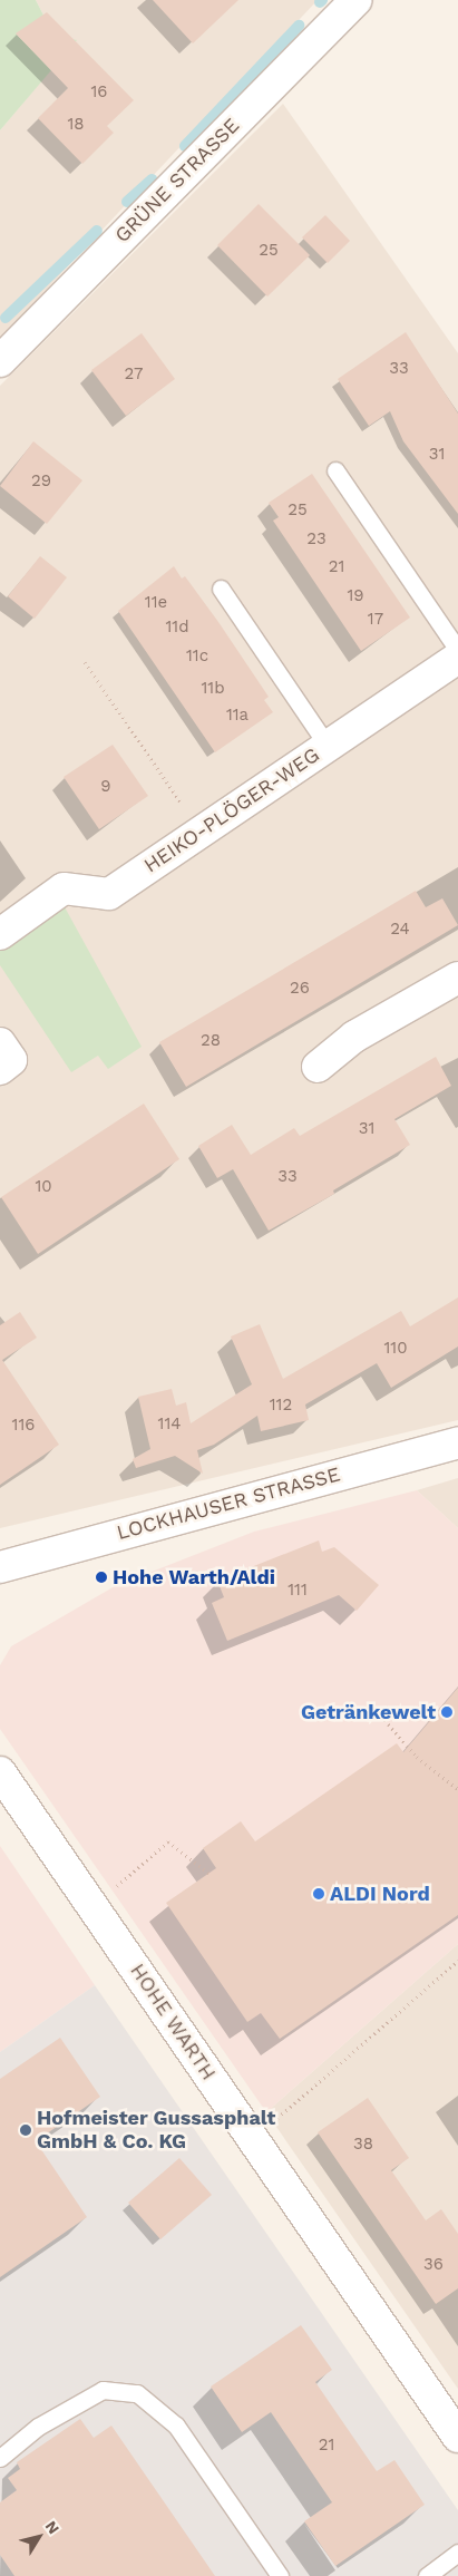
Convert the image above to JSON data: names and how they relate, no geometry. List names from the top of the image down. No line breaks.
{"streets":{"street":["GRÜNE STRASSE","HEIKO-PLÖGER-WEG","LOCKHAUSER STRASSE","HOHE WARTH"]},"places":["Hohe Warth/Aldi","Getränkewelt","ALDI Nord","Hofmeister Gussasphalt GmbH & Co. KG"],"house_numbers":["16","18","25","33","27","31","29","25","23","21","19","11e","17","11d","11c","11b","11a","9","24","26","28","31","33","10","110","112","114","116","111","38","36","21"],"north":"top right"}
